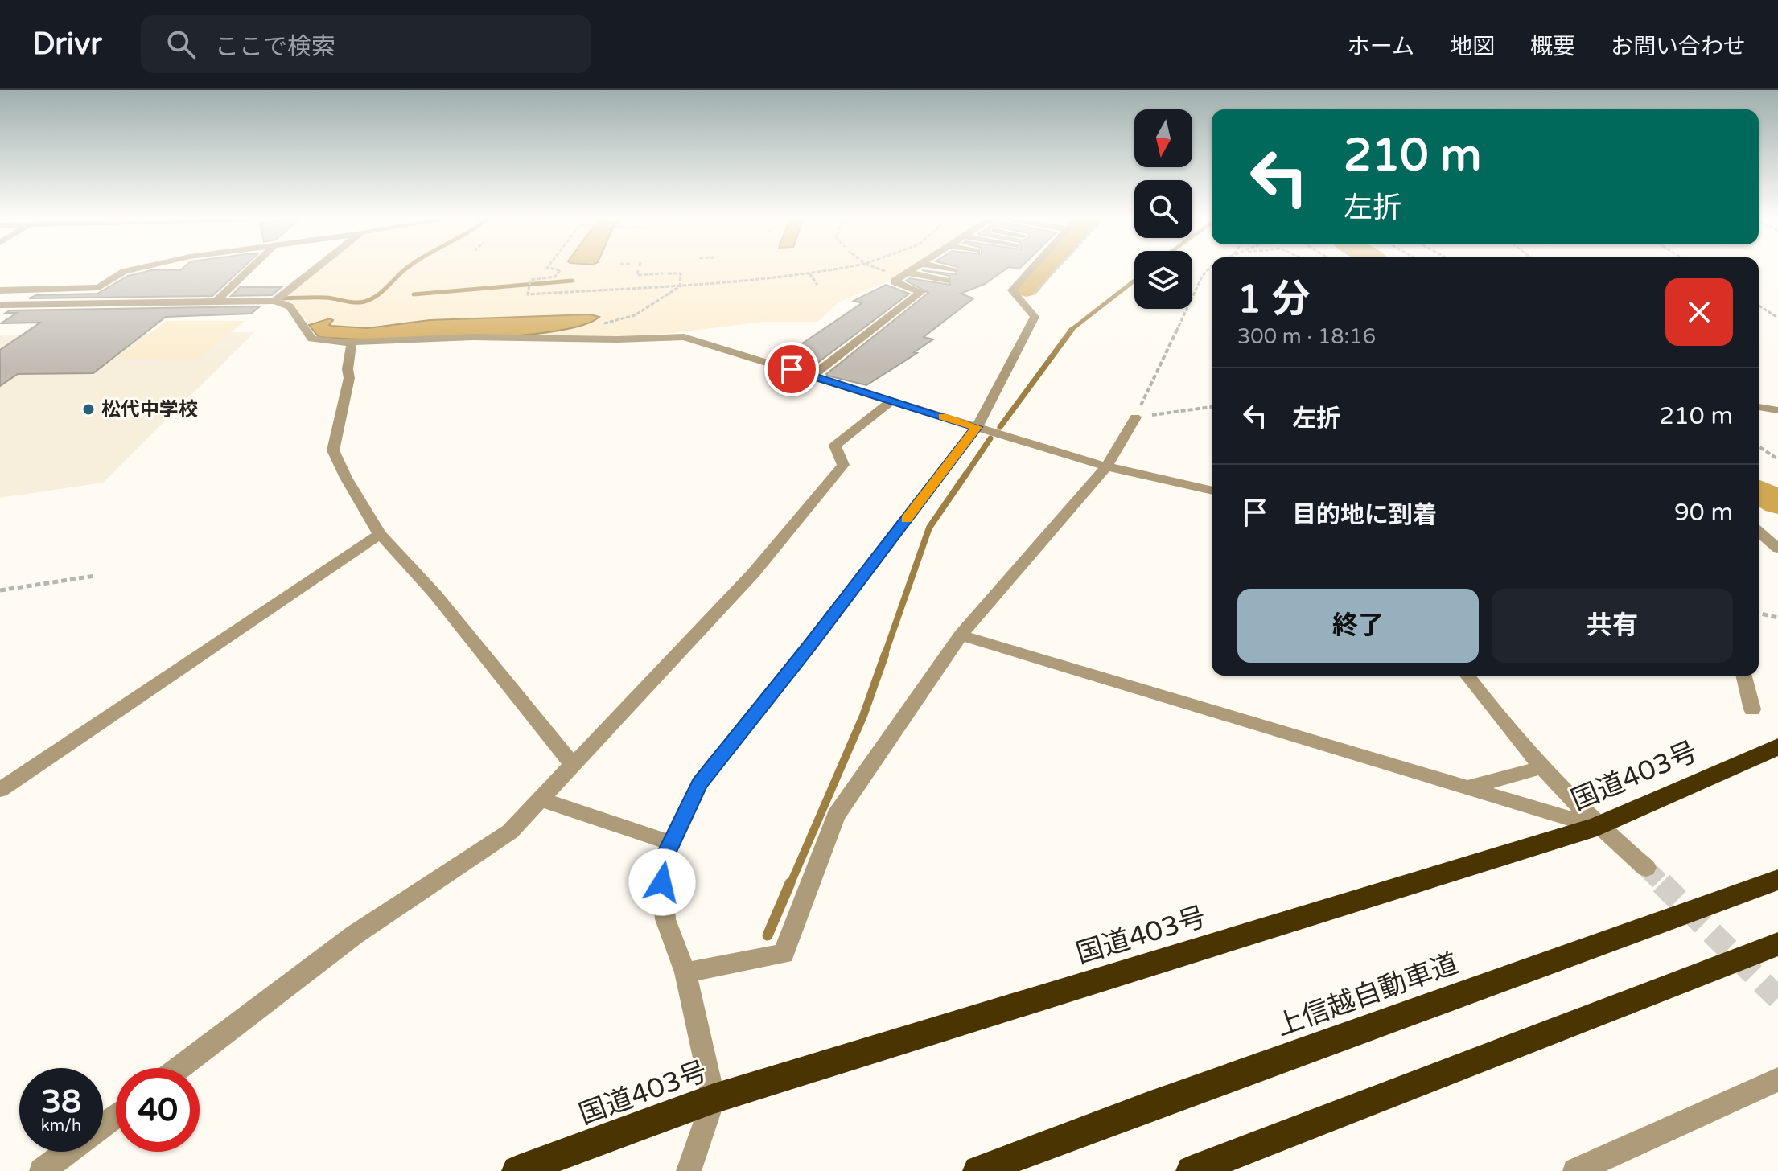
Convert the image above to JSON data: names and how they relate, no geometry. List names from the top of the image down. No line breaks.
{"streets":{"highway":["国道403号","上信越自動車道"]},"places":["松代中学校"],"north":"bottom","page":{"header":"Drivr","search":"ここで検索","nav":["ホーム","地図","概要","お問い合わせ"],"turn":["210 m","左折"],"heading":["1 分","300 m · 18:16"],"list":[{"name":"左折","value":"210 m"},{"name":"目的地に到着","value":"90 m"}],"buttons":["終了","共有"],"speed":"38 km/h","limit":"40"}}
